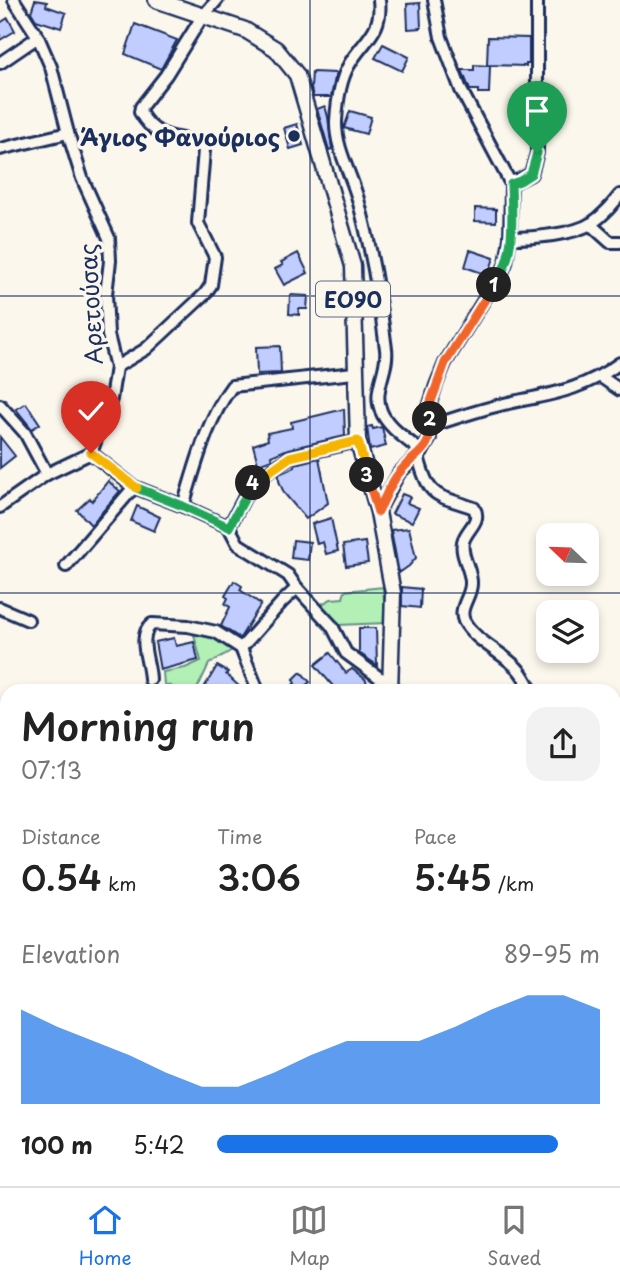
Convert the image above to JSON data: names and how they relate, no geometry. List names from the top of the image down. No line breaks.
{"streets":{"main road":["ΕΟ90"],"street":["Αρετούσας"]},"places":["Άγιος Φανούριος"],"north":"top left","page":{"pins":["1","2","3","4"],"heading":["Morning run","07:13"],"stats":[["Distance","0.54 km"],["Time","3:06"],["Pace","5:45 /km"]],"chart":["Elevation","89–95 m"],"list":[{"name":"100 m","note":"5:42"}],"tabs":["Home","Map","Saved"]}}
